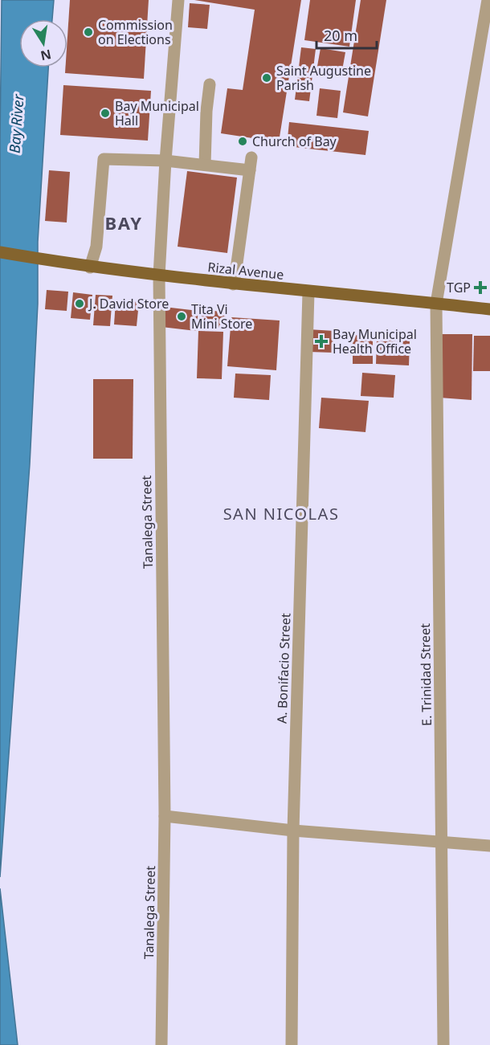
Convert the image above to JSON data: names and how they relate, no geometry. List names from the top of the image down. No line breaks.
{"streets":{"main road":["Rizal Avenue"],"street":["Tanalega Street","A. Bonifacio Street","E. Trinidad Street"]},"crossings":[["Rizal Avenue","Tanalega Street"],["Rizal Avenue","A. Bonifacio Street"],["Rizal Avenue","E. Trinidad Street"]],"districts":["BAY","SAN NICOLAS"],"water":["Bay River"],"places":{"other":["Commission on Elections","Saint Augustine Parish","Bay Municipal Hall","Church of Bay","J. David Store","Tita Vi Mini Store"],"health":["TGP","Bay Municipal Health Office"]},"scale_bar":"20 m","north":"bottom"}
